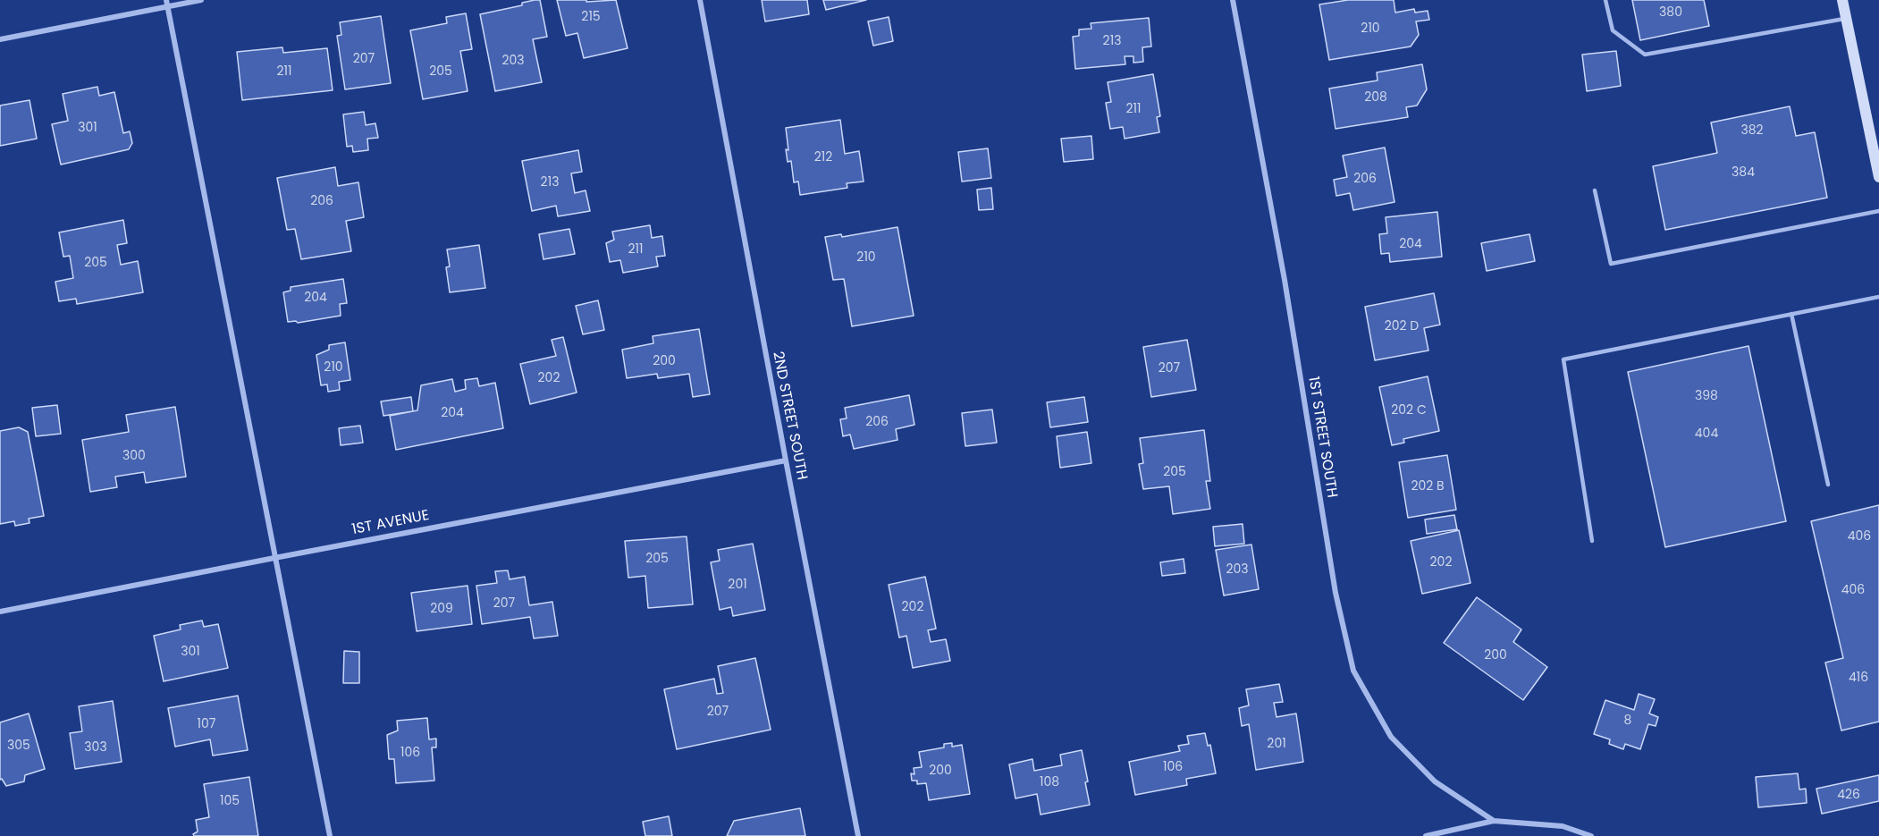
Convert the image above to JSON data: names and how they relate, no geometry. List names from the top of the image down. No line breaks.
{"streets":{"street":["2ND STREET SOUTH","1ST STREET SOUTH","1ST AVENUE"]},"crossings":[["2ND STREET SOUTH","1ST AVENUE"]],"house_numbers":["380","215","210","213","207","203","211","205","208","211","301","382","212","384","206","213","206","204","211","210","205","204","202 D","200","210","207","202","398","202 C","204","206","404","300","205","202 B","406","205","202","203","201","406","207","202","209","301","200","416","207","8","107","201","305","303","106","106","200","108","426","105"]}
